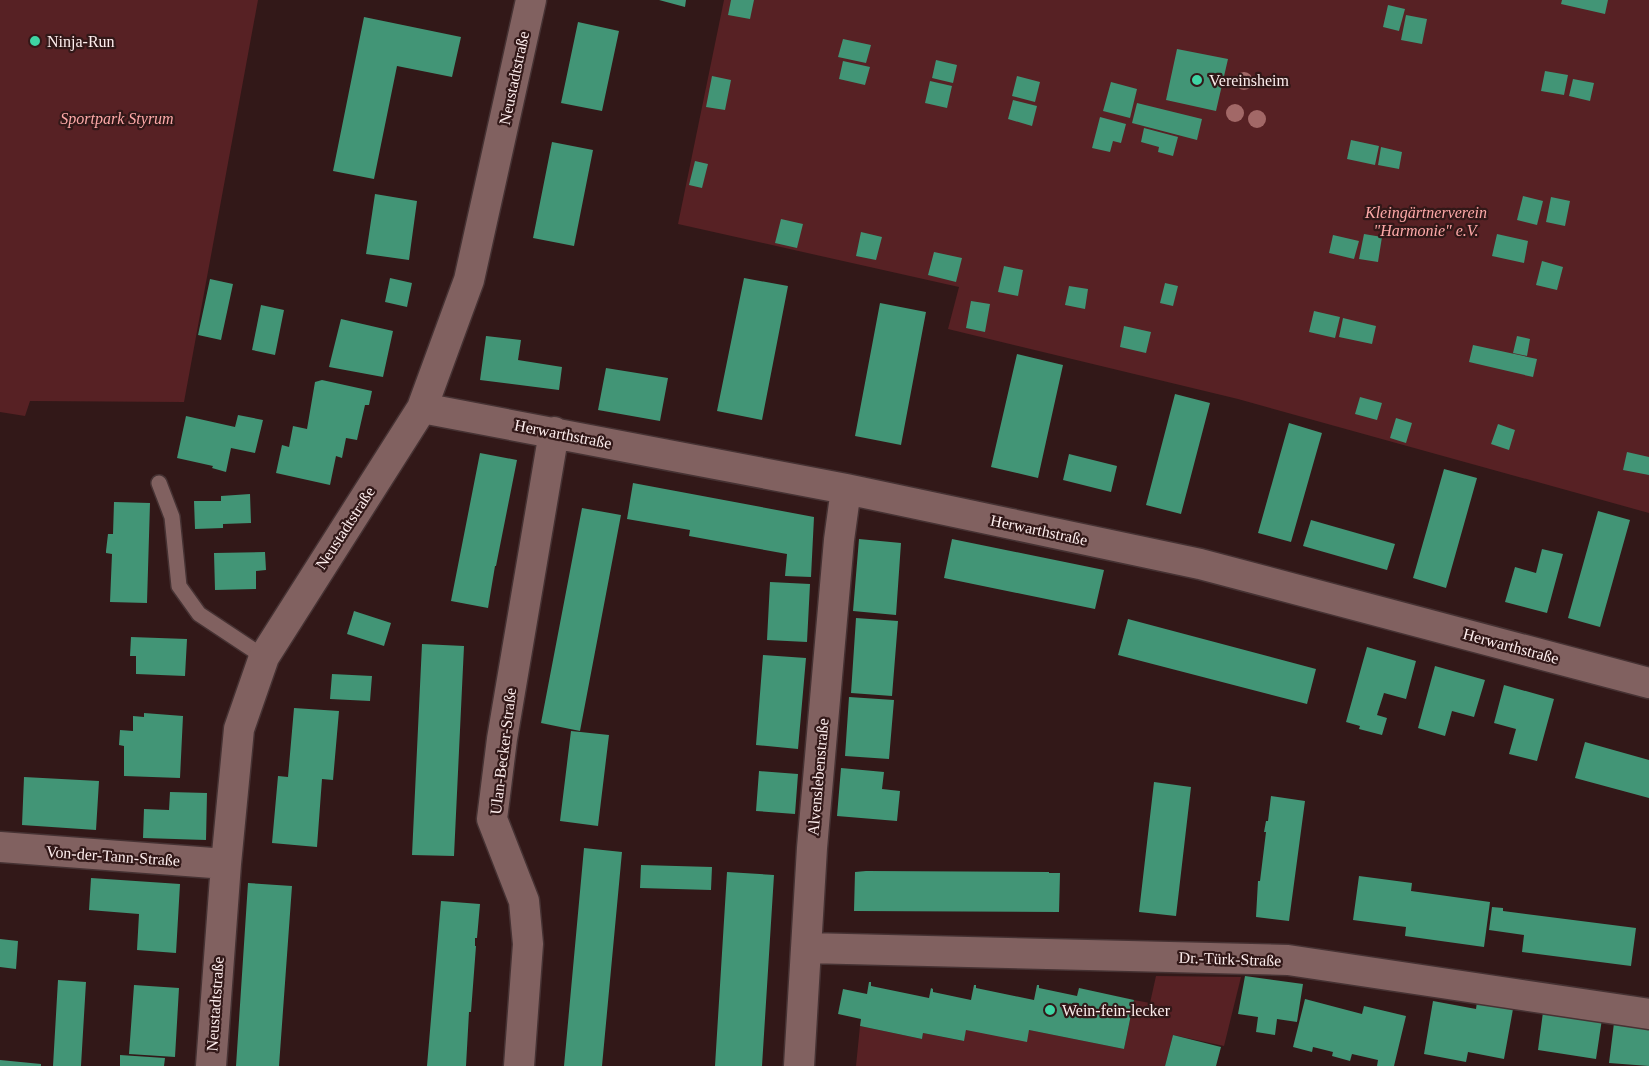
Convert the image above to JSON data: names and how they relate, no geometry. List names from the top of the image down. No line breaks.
{"streets":{"street":["Neustadtstraße","Herwarthstraße","Ulan-Becker-Straße","Alvenslebenstraße","Von-der-Tann-Straße","Dr.-Türk-Straße"]},"crossings":[["Neustadtstraße","Herwarthstraße"],["Neustadtstraße","Von-der-Tann-Straße"],["Herwarthstraße","Ulan-Becker-Straße"],["Herwarthstraße","Alvenslebenstraße"],["Alvenslebenstraße","Dr.-Türk-Straße"]],"parks":["Sportpark Styrum","Kleingärtnerverein \"Harmonie\" e.V."],"places":["Ninja-Run","Vereinsheim","Wein-fein-lecker"]}
